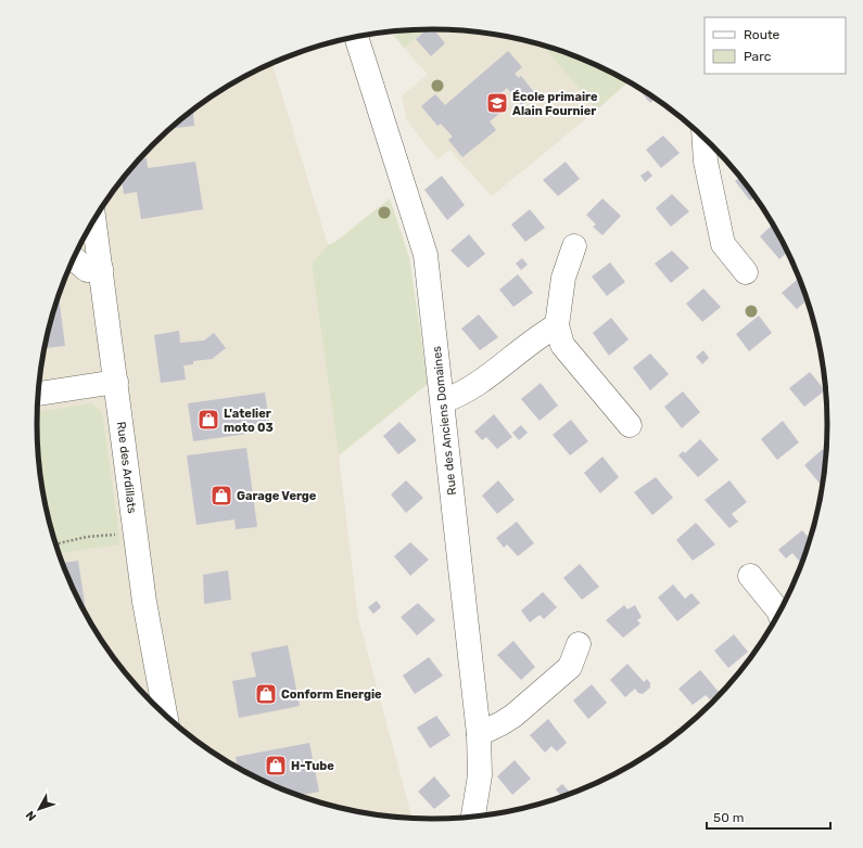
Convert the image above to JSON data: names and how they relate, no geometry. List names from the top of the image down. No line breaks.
{"streets":{"street":["Rue des Anciens Domaines","Rue des Ardillats"]},"places":{"school or university":["École primaire Alain Fournier"],"shop":["L'atelier moto 03","Garage Verge","Conform Energie","H-Tube"]},"legend":["Route","Parc"],"scale_bar":"50 m","north":"bottom left"}
